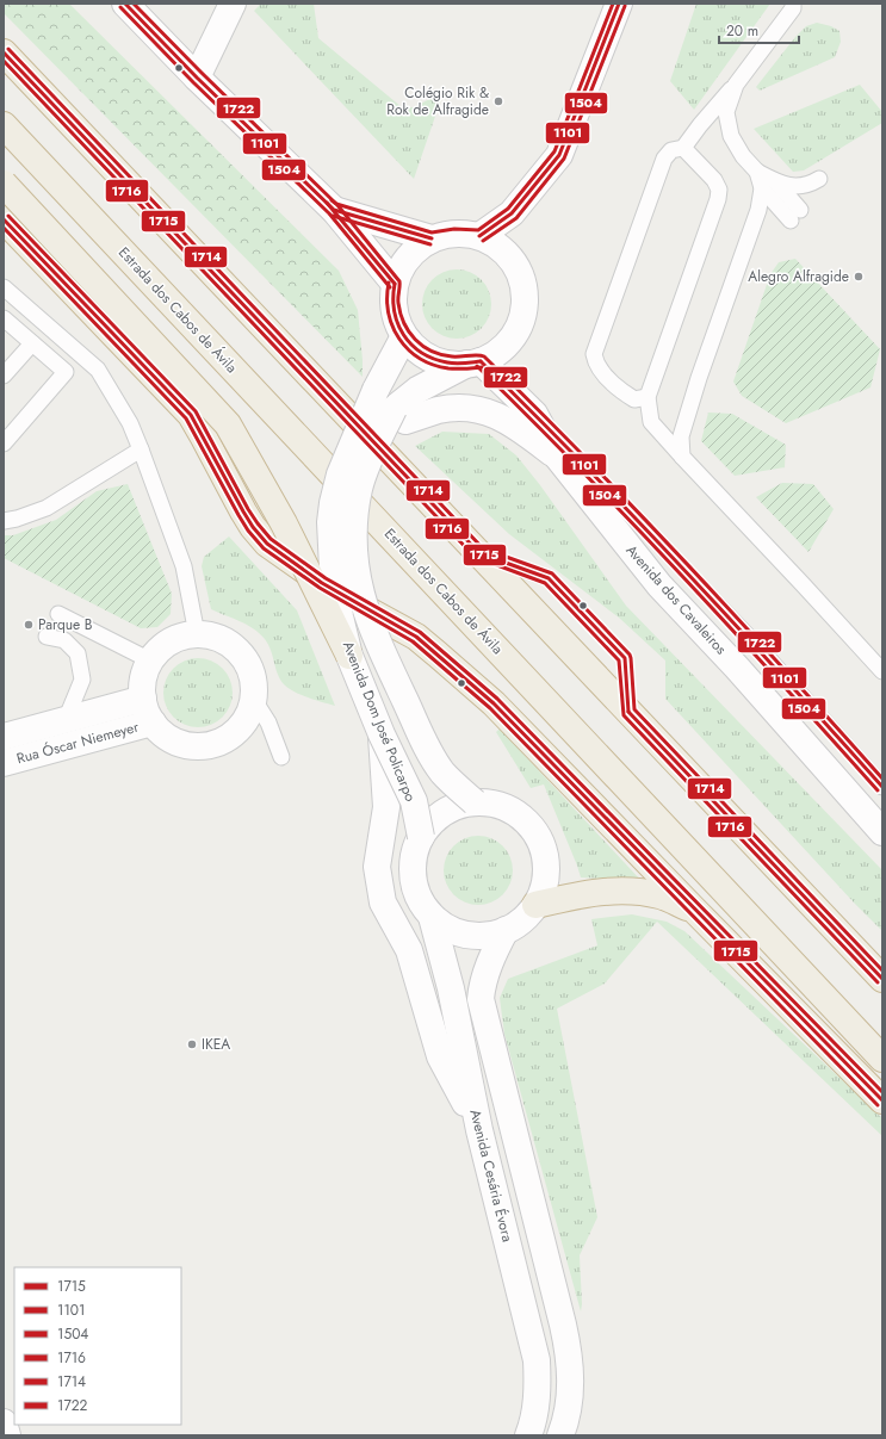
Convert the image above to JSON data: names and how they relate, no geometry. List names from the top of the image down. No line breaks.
{"streets":{"highway":["Estrada dos Cabos de Ávila"],"street":["Avenida dos Cavaleiros","Avenida Dom José Policarpo","Rua Óscar Niemeyer","Avenida Cesária Évora"]},"crossings":[["Avenida dos Cavaleiros","Avenida Dom José Policarpo"],["Avenida Dom José Policarpo","Avenida Cesária Évora"]],"places":["Colégio Rik & Rok de Alfragide","Alegro Alfragide","Parque B","IKEA"],"lines":["transit line 1101","transit line 1722","transit line 1504","transit line 1714","transit line 1715","transit line 1716"],"legend":["1715","1101","1504","1716","1714","1722"],"scale_bar":"20 m"}
